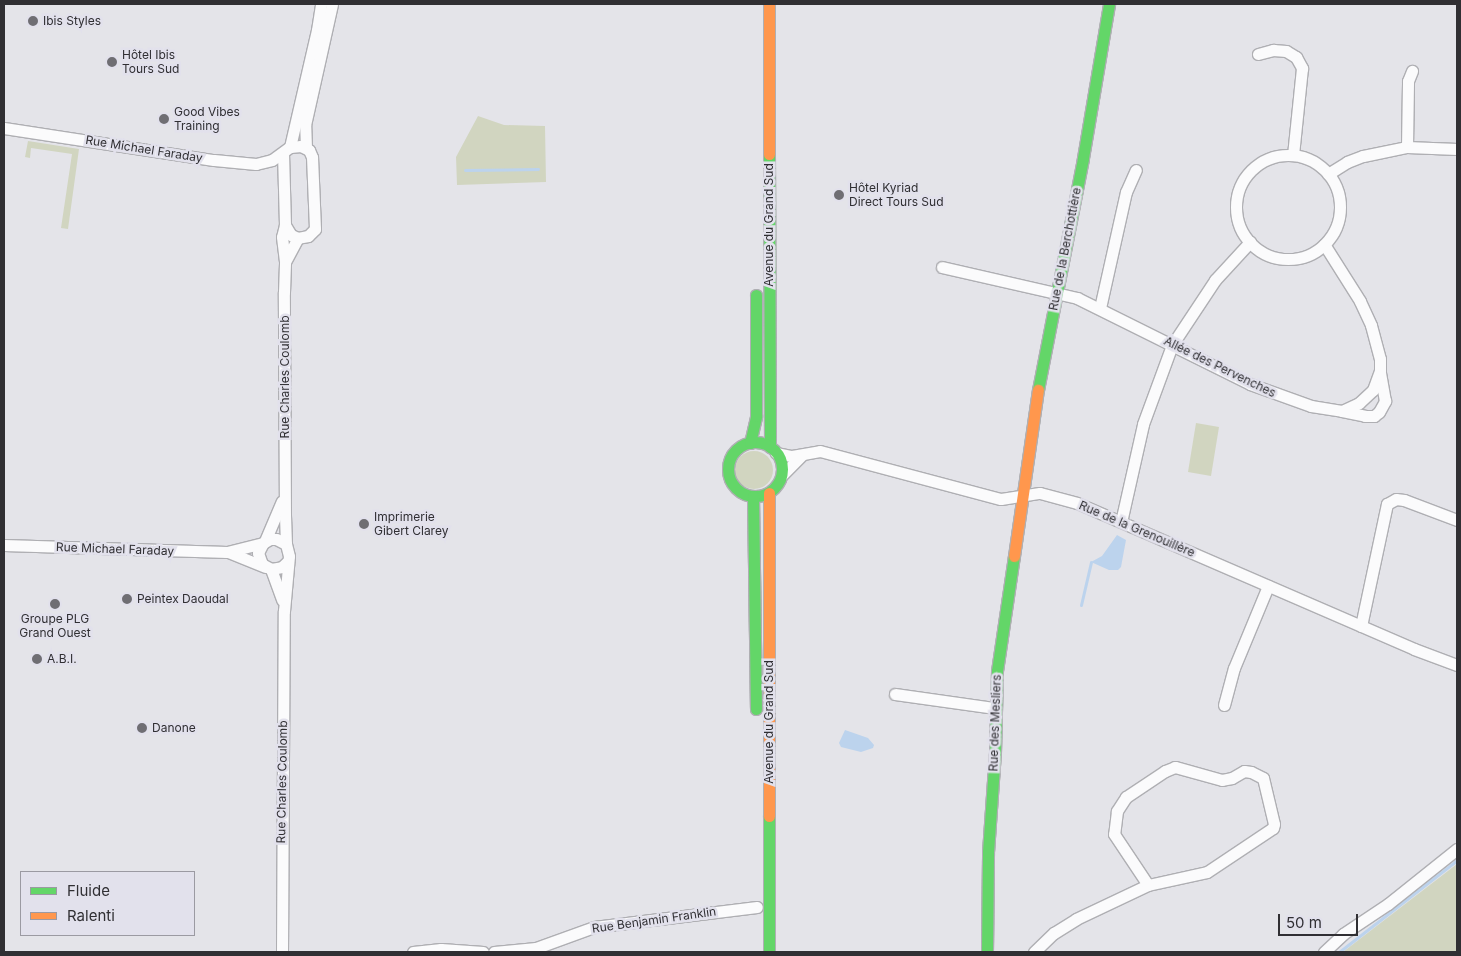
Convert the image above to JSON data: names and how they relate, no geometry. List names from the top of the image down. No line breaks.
{"streets":{"main road":["Avenue du Grand Sud","Rue de la Berchottière","Rue des Mesliers"],"street":["Rue Michael Faraday","Allée des Pervenches","Rue Charles Coulomb","Rue de la Grenouillère","Rue Benjamin Franklin"]},"crossings":[["Rue Michael Faraday","Rue Charles Coulomb"],["Avenue du Grand Sud","Rue de la Grenouillère"],["Rue de la Berchottière","Allée des Pervenches"],["Rue de la Berchottière","Rue de la Grenouillère"],["Rue de la Berchottière","Rue des Mesliers"],["Rue de la Grenouillère","Rue des Mesliers"]],"places":["Ibis Styles","Hôtel Ibis Tours Sud","Good Vibes Training","Hôtel Kyriad Direct Tours Sud","Imprimerie Gibert Clarey","Peintex Daoudal","Groupe PLG Grand Ouest","A.B.I.","Danone"],"legend":["Fluide","Ralenti"],"scale_bar":"50 m"}
